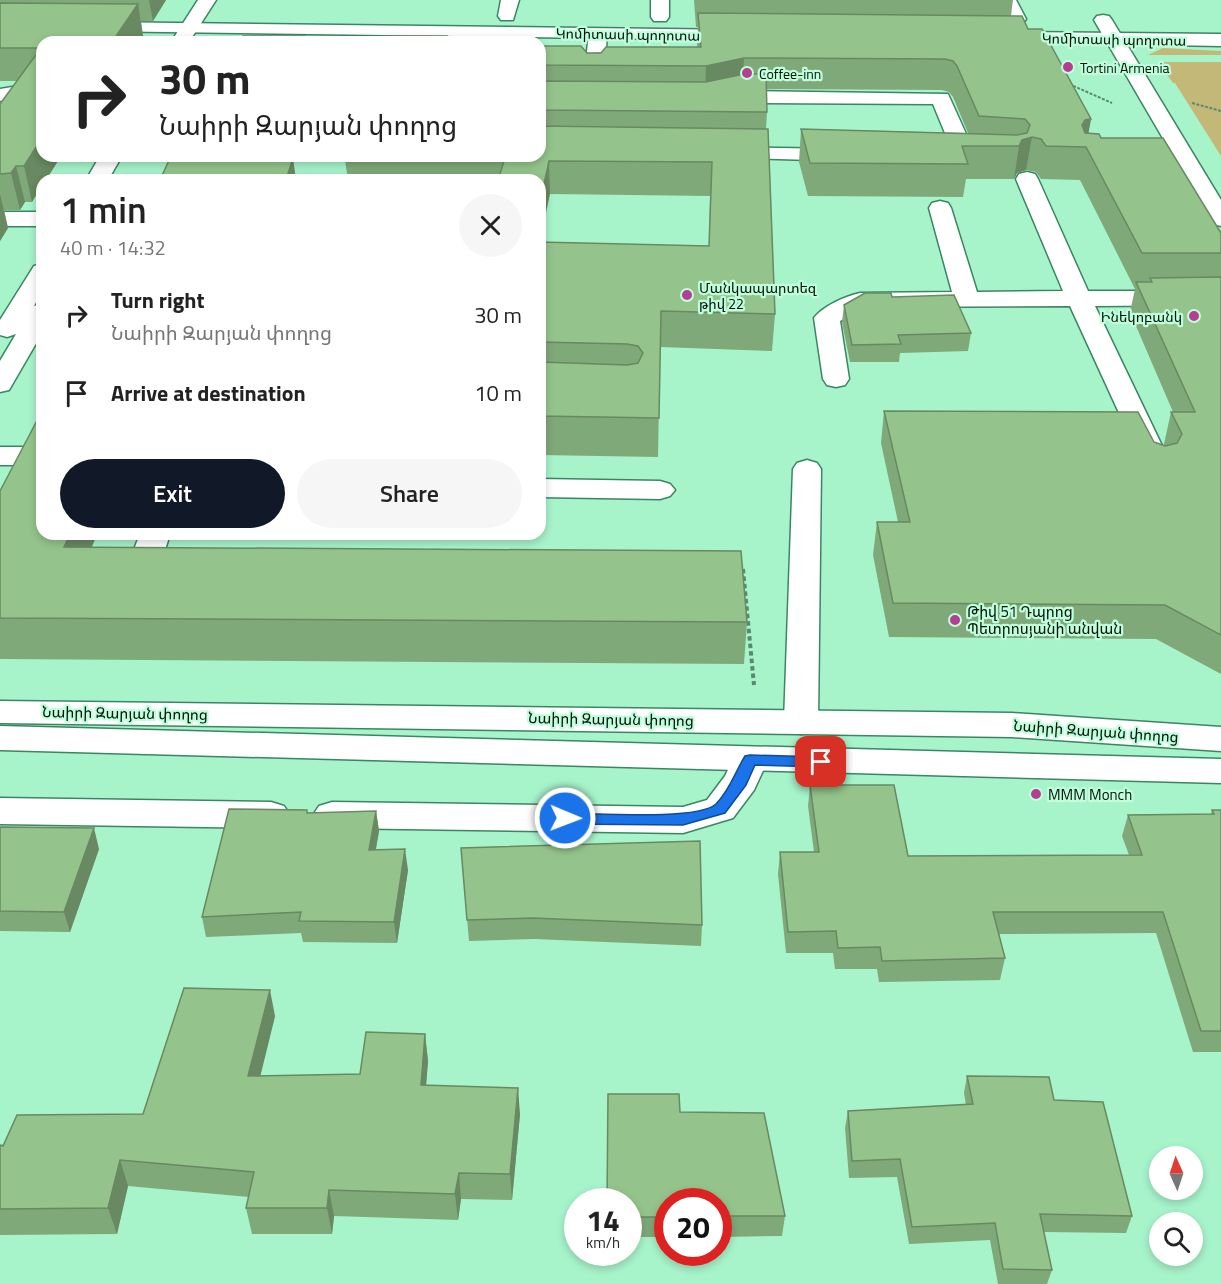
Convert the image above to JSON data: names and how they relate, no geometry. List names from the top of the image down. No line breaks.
{"streets":{"main road":["Կոմիտասի պողոտա","Նաիրի Զարյան փողոց"]},"places":["Tortini Armenia","Coffee-inn","Մանկապարտեզ թիվ 22","Ինեկոբանկ","Թիվ 51 Դպրոց Պետրոսյանի անվան","MMM Monch"],"north":"top","page":{"turn":["30 m","Նաիրի Զարյան փողոց"],"heading":["1 min","40 m · 14:32"],"list":[{"name":"Turn right","note":"Նաիրի Զարյան փողոց","value":"30 m"},{"name":"Arrive at destination","value":"10 m"}],"buttons":["Exit","Share"],"speed":"14 km/h","limit":"20"}}
